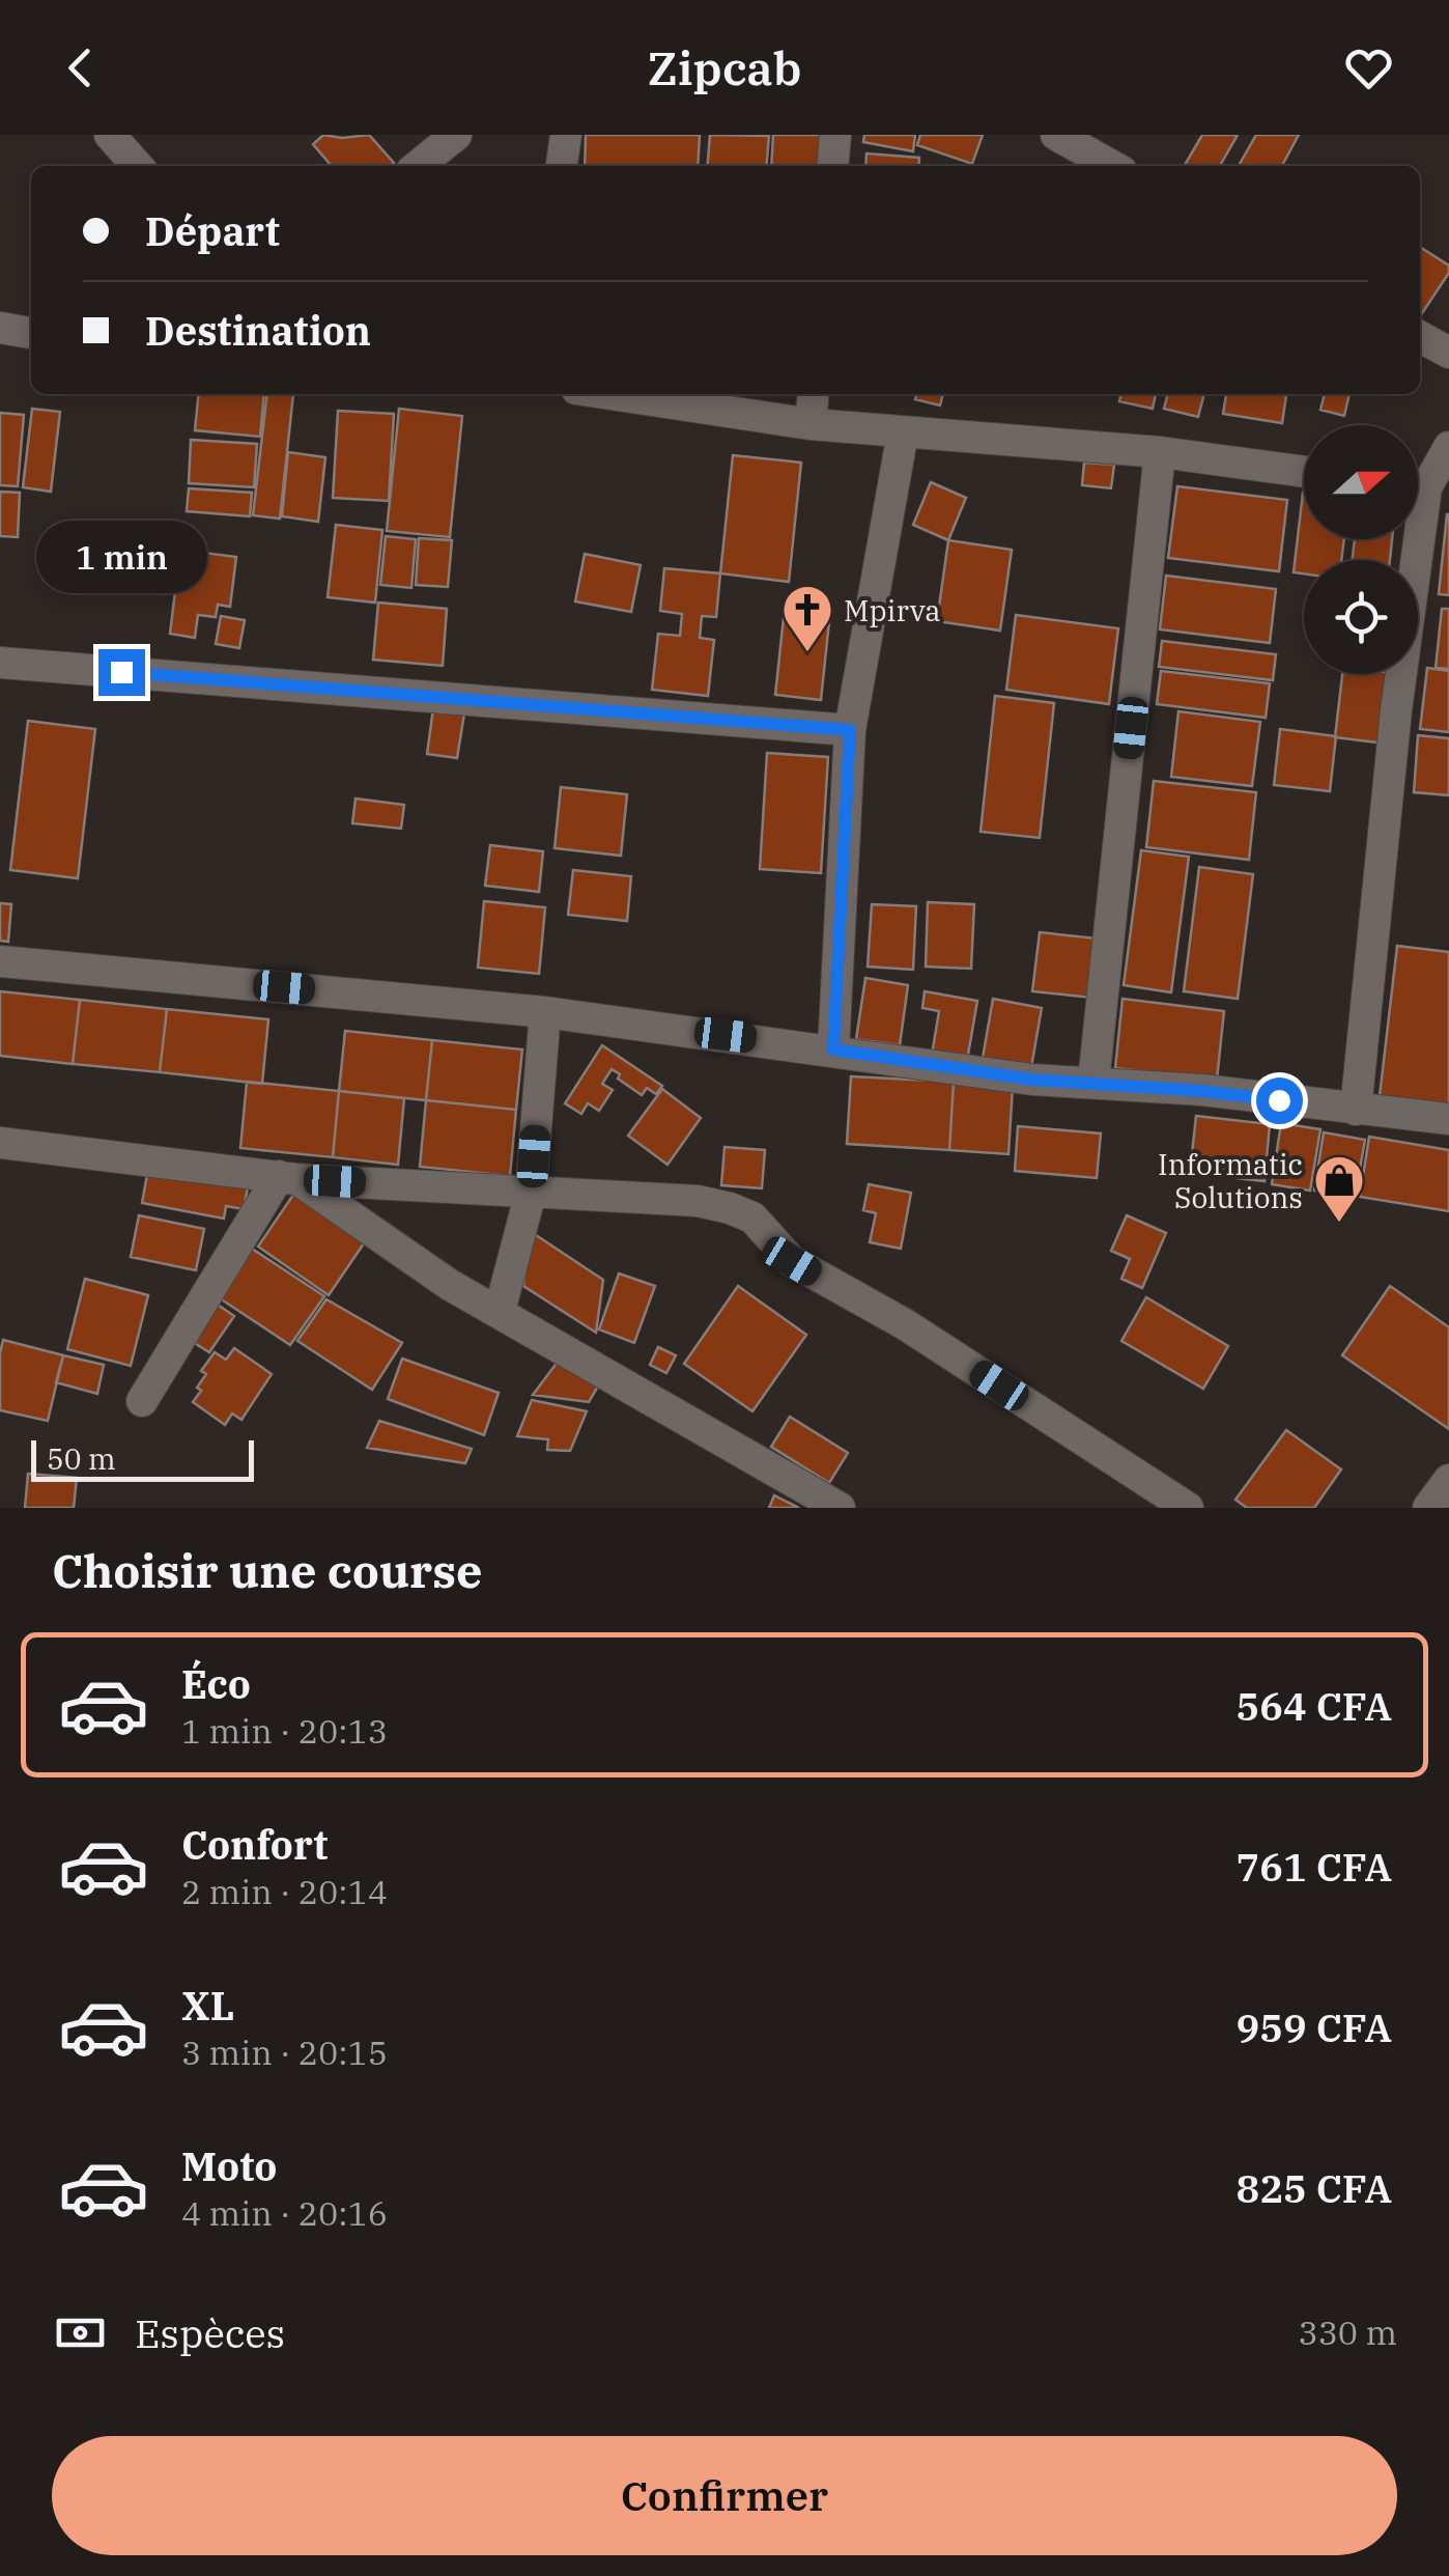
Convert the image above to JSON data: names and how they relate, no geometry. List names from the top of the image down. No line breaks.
{"places":{"church":["Mpirva"],"shop":["Informatic Solutions"]},"scale_bar":"50 m","north":"right","page":{"header":"Zipcab","banner":["Départ","Destination"],"bubble":"1 min","scale":"50 m","heading":"Choisir une course","list":[{"name":"Éco","note":"1 min · 20:13","value":"564 CFA"},{"name":"Confort","note":"2 min · 20:14","value":"761 CFA"},{"name":"XL","note":"3 min · 20:15","value":"959 CFA"},{"name":"Moto","note":"4 min · 20:16","value":"825 CFA"}],"pay":["Espèces","330 m"],"buttons":"Confirmer"}}
